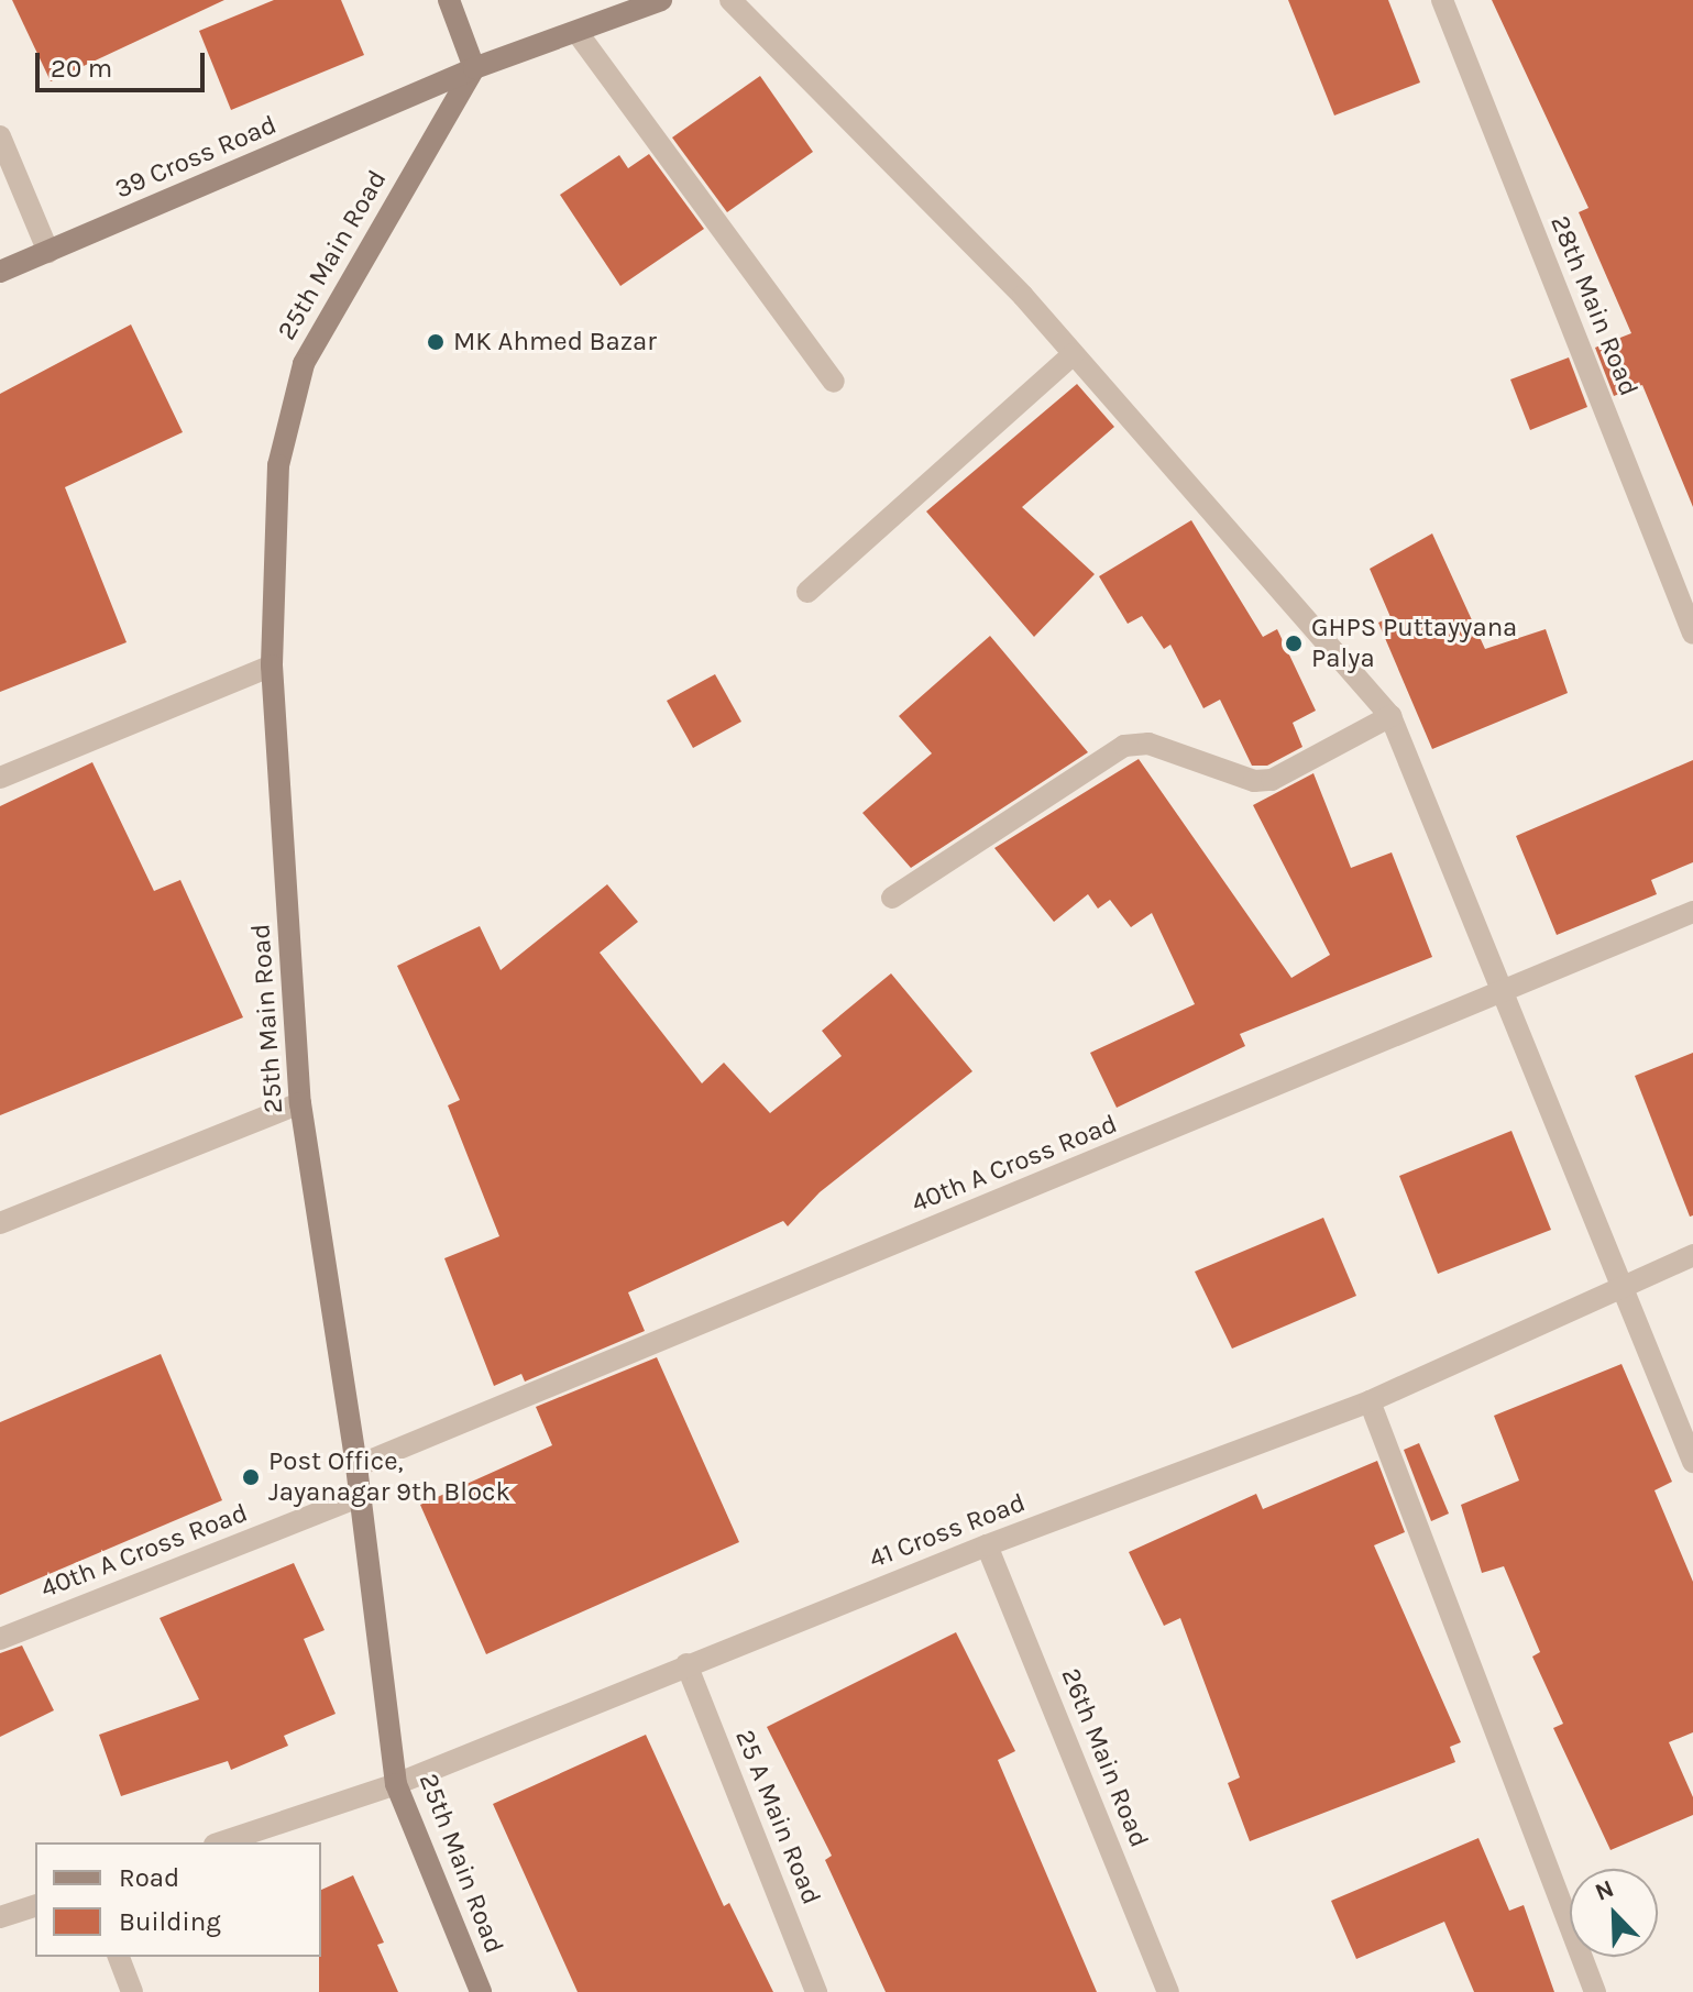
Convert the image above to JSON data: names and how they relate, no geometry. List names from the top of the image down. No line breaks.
{"streets":{"street":["39 Cross Road","25th Main Road","28th Main Road","40th A Cross Road","41 Cross Road","26th Main Road","25 A Main Road"]},"crossings":[["39 Cross Road","25th Main Road"],["25th Main Road","40th A Cross Road"],["25th Main Road","41 Cross Road"],["41 Cross Road","26th Main Road"],["41 Cross Road","25 A Main Road"]],"places":["MK Ahmed Bazar","GHPS Puttayyana Palya","Post Office, Jayanagar 9th Block"],"legend":["Road","Building"],"scale_bar":"20 m","north":"top left"}
